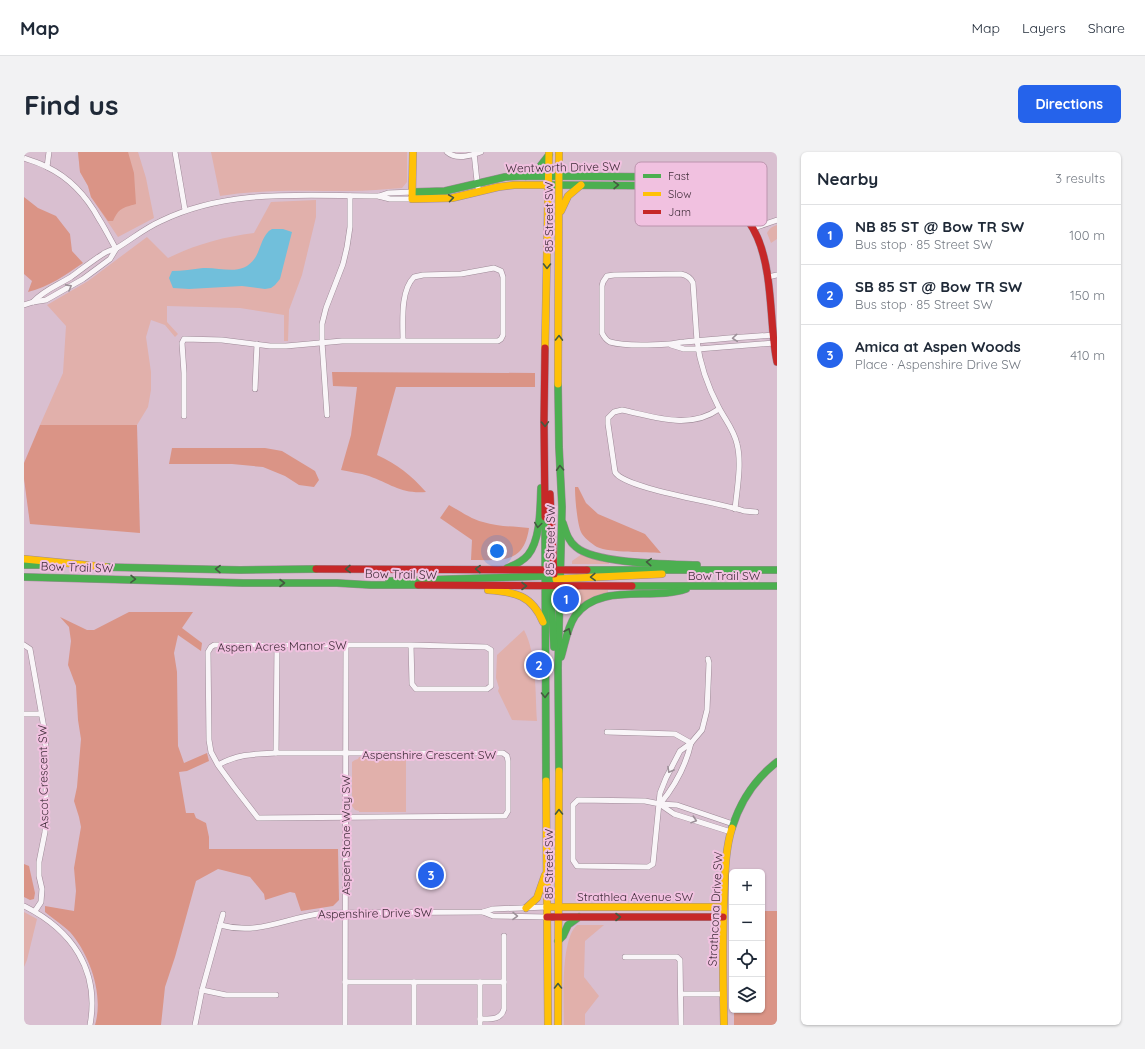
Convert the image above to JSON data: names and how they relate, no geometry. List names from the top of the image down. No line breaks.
{"streets":{"main road":["Wentworth Drive SW","85 Street SW","Bow Trail SW","Strathlea Avenue SW","Strathcona Drive SW"],"street":["Aspen Acres Manor SW","Aspenshire Crescent SW","Ascot Crescent SW","Aspen Stone Way SW","Aspenshire Drive SW"]},"crossings":[["Wentworth Drive SW","85 Street SW"],["85 Street SW","Bow Trail SW"],["85 Street SW","Strathlea Avenue SW"],["85 Street SW","Aspenshire Drive SW"],["Aspen Acres Manor SW","Aspenshire Crescent SW"],["Aspen Acres Manor SW","Aspen Stone Way SW"],["Aspenshire Crescent SW","Aspen Stone Way SW"],["Aspen Stone Way SW","Aspenshire Drive SW"],["Strathlea Avenue SW","Strathcona Drive SW"],["Strathlea Avenue SW","Aspenshire Drive SW"]],"legend":["Fast","Slow","Jam"],"page":{"header":"Map","nav":["Map","Layers","Share"],"buttons":"Directions","title":"Find us","heading":["Nearby","3 results"],"list":[{"mark":"1","name":"NB 85 ST @ Bow TR SW","note":"Bus stop · 85 Street SW","value":"100 m"},{"mark":"2","name":"SB 85 ST @ Bow TR SW","note":"Bus stop · 85 Street SW","value":"150 m"},{"mark":"3","name":"Amica at Aspen Woods","note":"Place · Aspenshire Drive SW","value":"410 m"}],"pins":["1","2","3"],"map_buttons":["+","−"]}}
